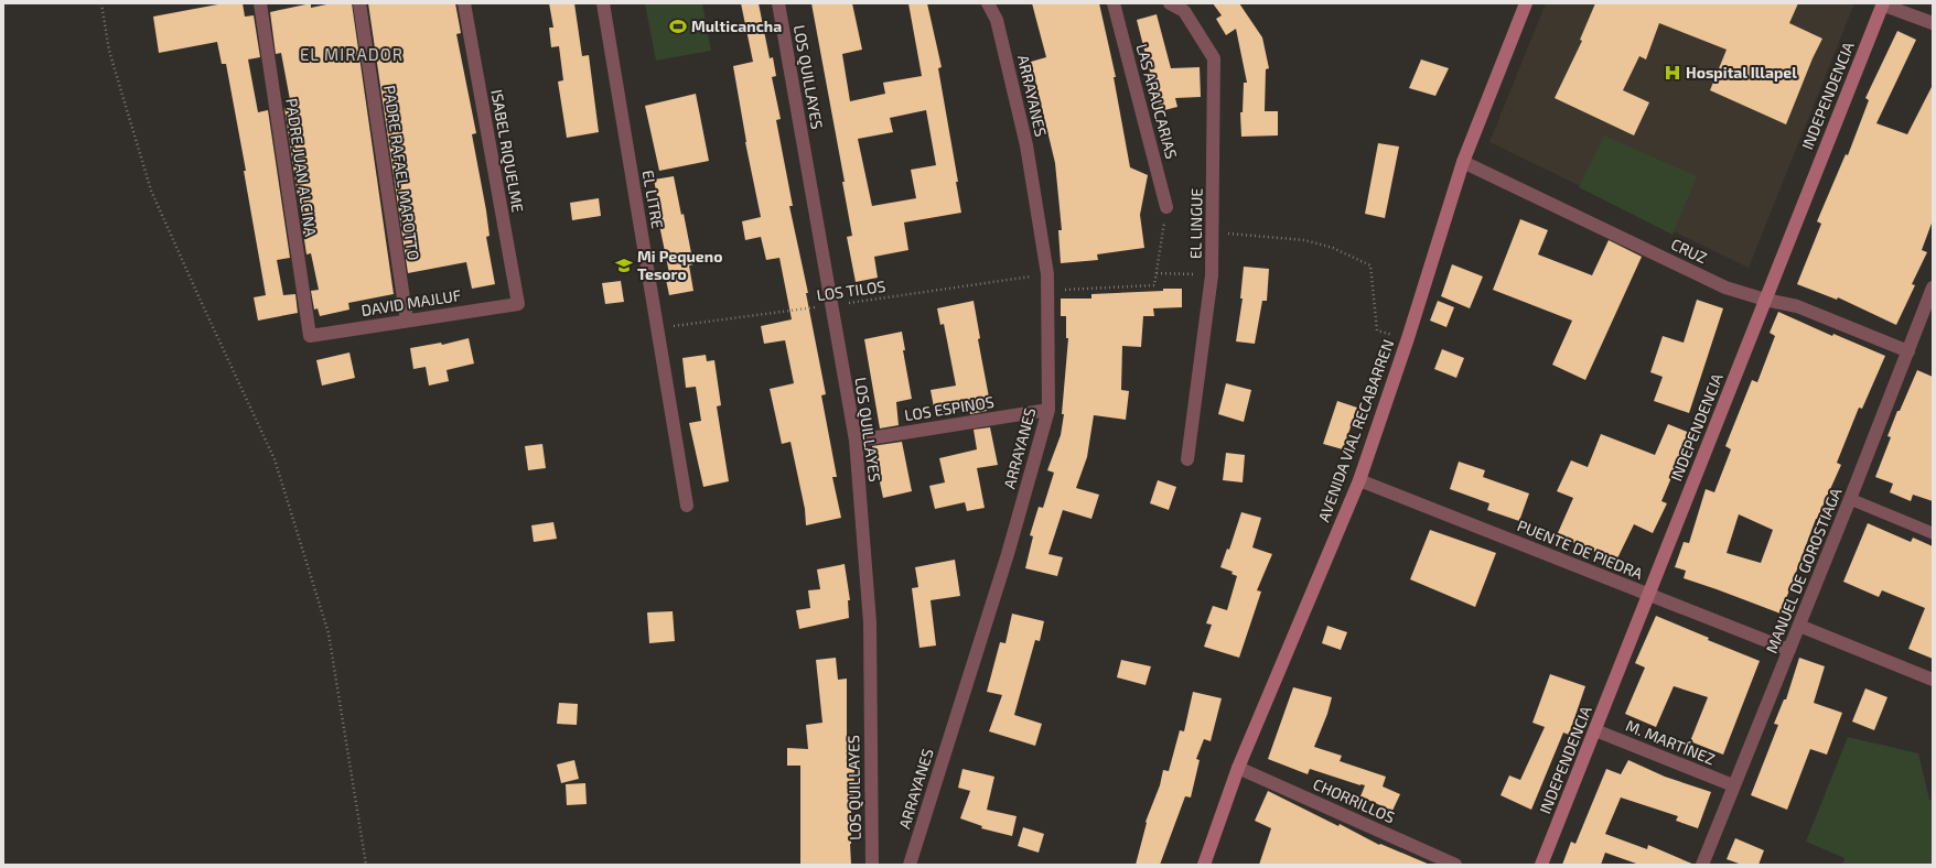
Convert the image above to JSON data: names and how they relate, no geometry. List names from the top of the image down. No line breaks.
{"streets":{"main road":["INDEPENDENCIA","AVENIDA VIAL RECABARREN"],"street":["LOS QUILLAYES","ARRAYANES","LAS ARAUCARIAS","ISABEL RIQUELME","PADRE JUAN ALCINA","PADRE RAFAEL MAROTTO","EL LITRE","EL LINGUE","CRUZ","DAVID MAJLUF","LOS ESPINOS","PUENTE DE PIEDRA","MANUEL DE GOROSTIAGA","M. MARTÍNEZ","CHORRILLOS"],"path":["LOS TILOS"]},"crossings":[["LOS QUILLAYES","LOS TILOS"],["LOS QUILLAYES","LOS ESPINOS"],["ARRAYANES","LOS TILOS"],["ARRAYANES","LOS ESPINOS"],["INDEPENDENCIA","CRUZ"],["INDEPENDENCIA","PUENTE DE PIEDRA"],["INDEPENDENCIA","M. MARTÍNEZ"],["ISABEL RIQUELME","DAVID MAJLUF"],["PADRE JUAN ALCINA","DAVID MAJLUF"],["PADRE RAFAEL MAROTTO","DAVID MAJLUF"],["EL LITRE","LOS TILOS"],["CRUZ","AVENIDA VIAL RECABARREN"],["CRUZ","MANUEL DE GOROSTIAGA"],["AVENIDA VIAL RECABARREN","PUENTE DE PIEDRA"],["AVENIDA VIAL RECABARREN","CHORRILLOS"],["PUENTE DE PIEDRA","MANUEL DE GOROSTIAGA"],["MANUEL DE GOROSTIAGA","M. MARTÍNEZ"]],"districts":["EL MIRADOR"],"places":{"sports":["Multicancha"],"hospital":["Hospital Illapel"],"school or university":["Mi Pequeno Tesoro"]}}
